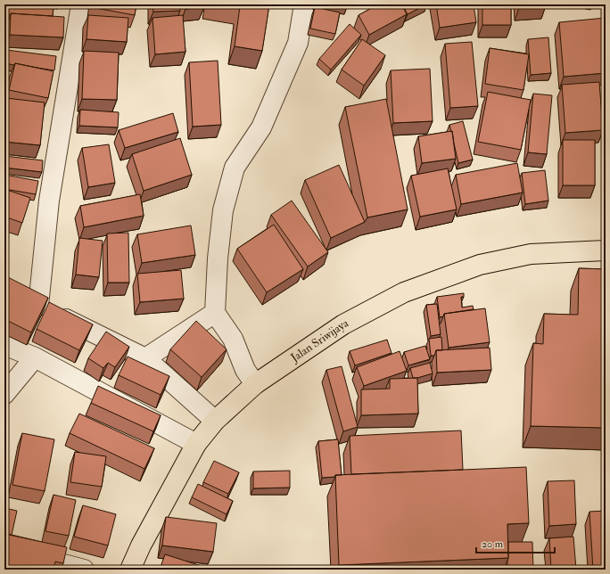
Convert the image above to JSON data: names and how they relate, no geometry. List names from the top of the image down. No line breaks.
{"streets":{"main road":["Jalan Sriwijaya"]},"scale_bar":"20 m"}
